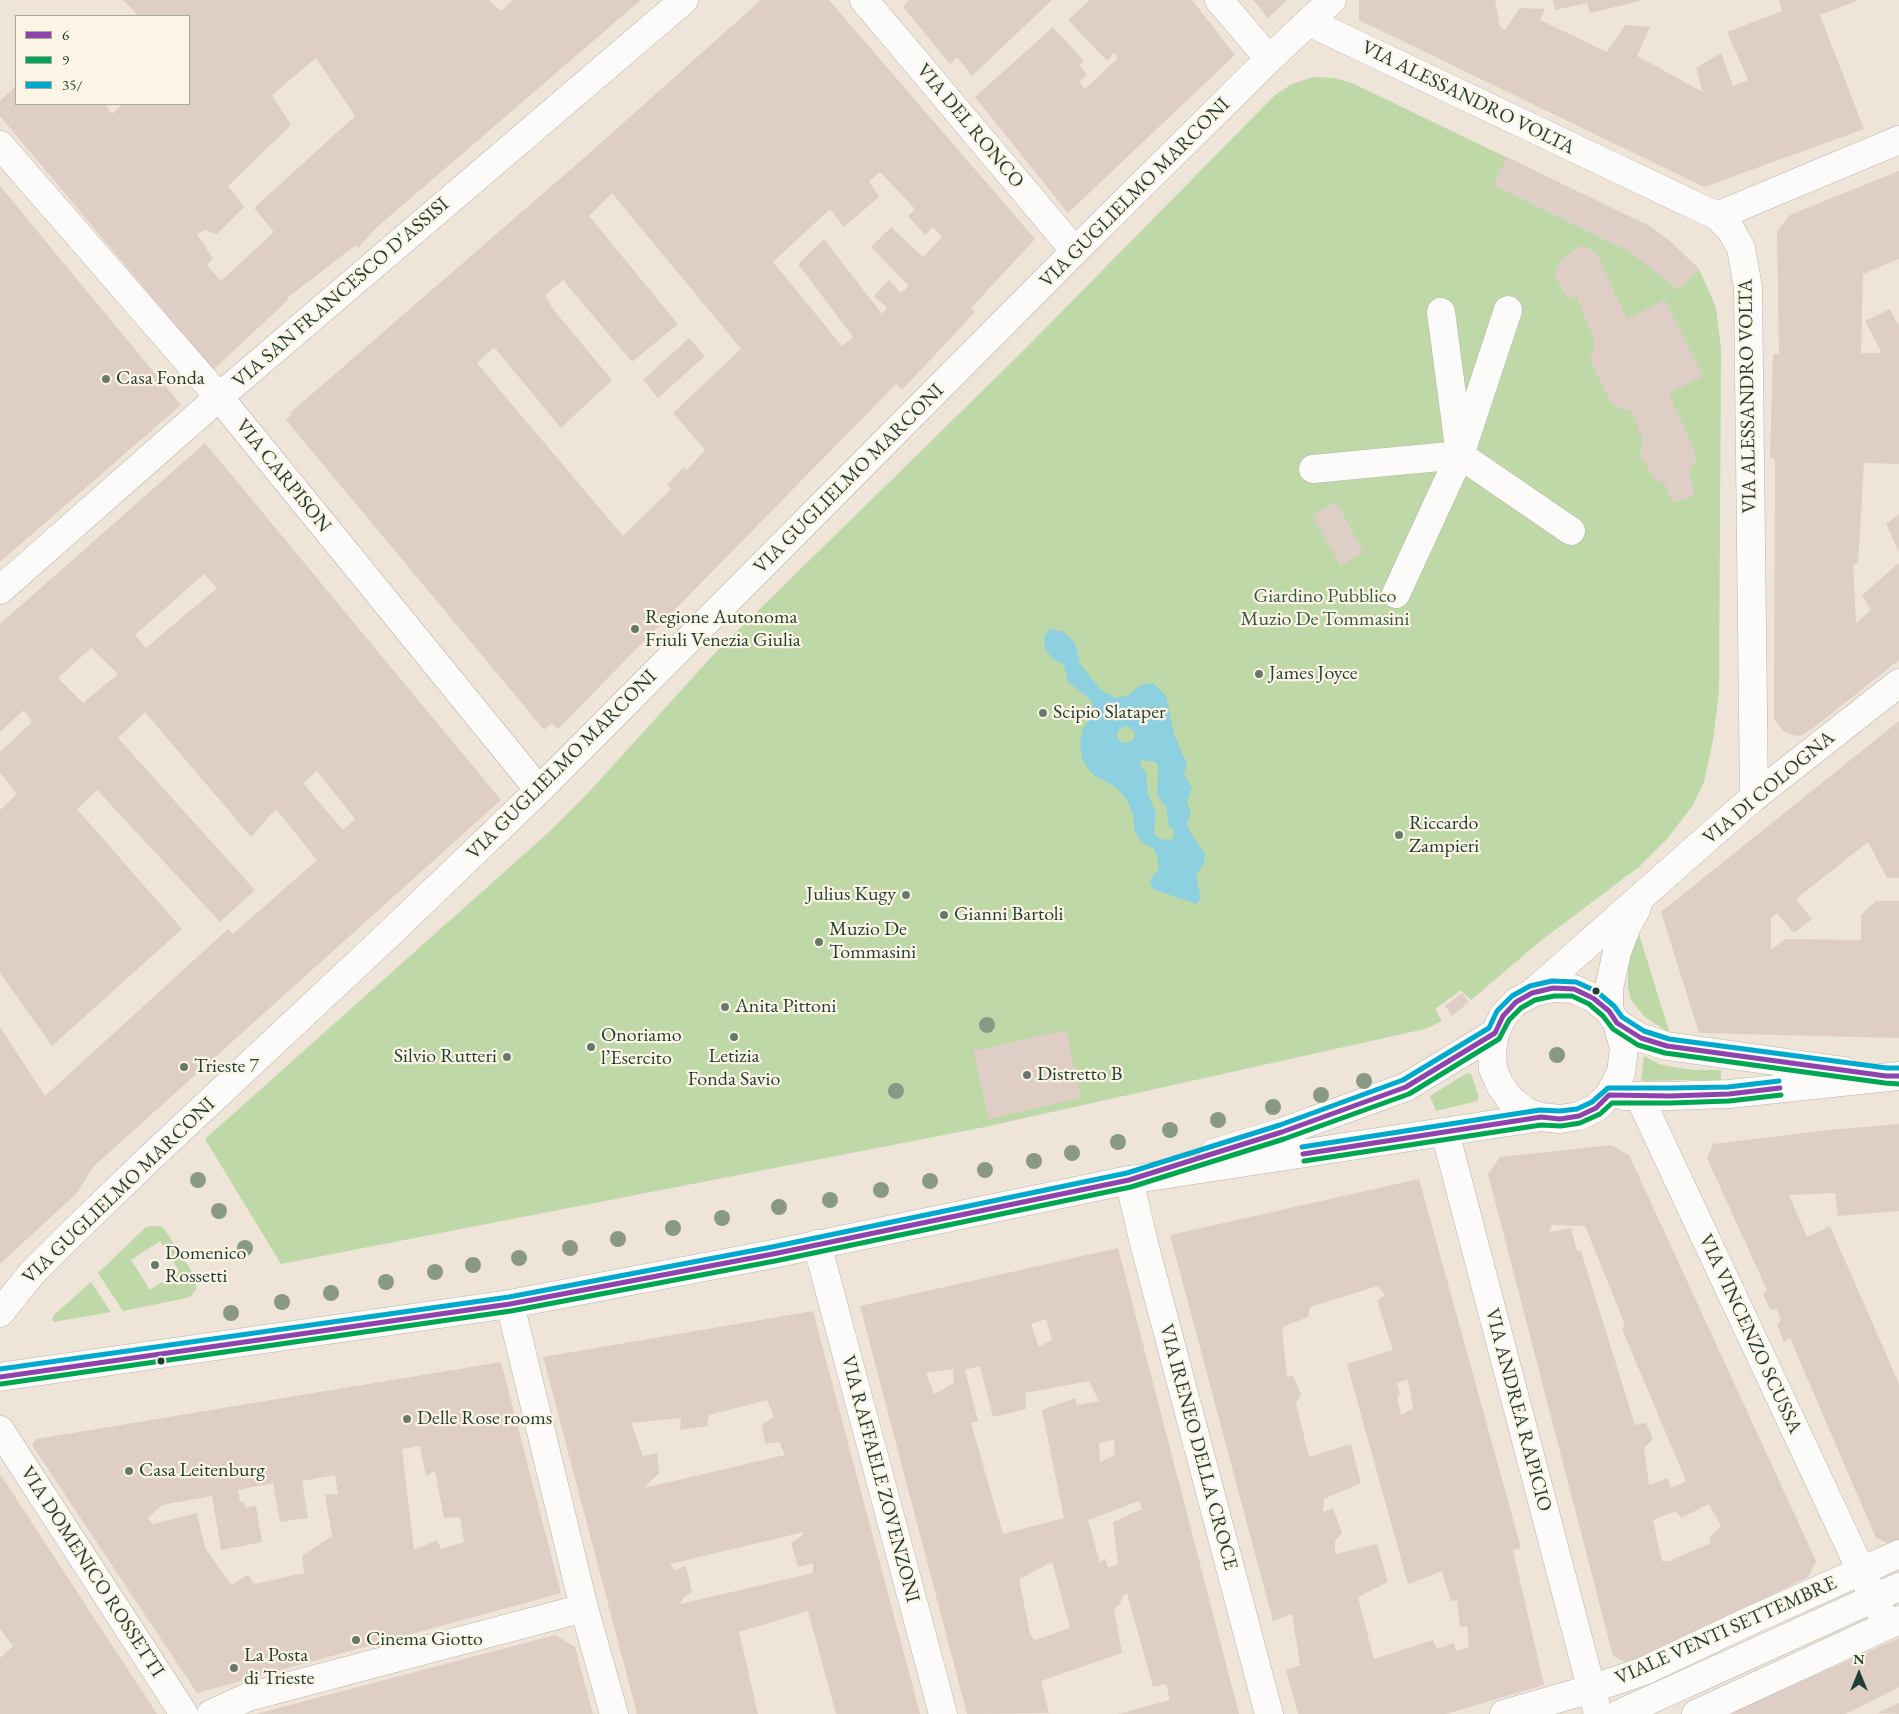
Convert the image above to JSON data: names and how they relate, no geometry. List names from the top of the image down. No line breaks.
{"streets":{"street":["VIA ALESSANDRO VOLTA","VIA DEL RONCO","VIA GUGLIELMO MARCONI","VIA SAN FRANCESCO D'ASSISI","VIA CARPISON","VIA DI COLOGNA","VIA VINCENZO SCUSSA","VIA ANDREA RAPICIO","VIA IRENEO DELLA CROCE","VIA RAFFAELE ZOVENZONI","VIA DOMENICO ROSSETTI","VIALE VENTI SETTEMBRE"]},"crossings":[["VIA ALESSANDRO VOLTA","VIA GUGLIELMO MARCONI"],["VIA ALESSANDRO VOLTA","VIA DI COLOGNA"],["VIA DEL RONCO","VIA GUGLIELMO MARCONI"],["VIA GUGLIELMO MARCONI","VIA CARPISON"],["VIA SAN FRANCESCO D'ASSISI","VIA CARPISON"],["VIA VINCENZO SCUSSA","VIALE VENTI SETTEMBRE"],["VIA ANDREA RAPICIO","VIALE VENTI SETTEMBRE"]],"parks":["Giardino Pubblico Muzio De Tommasini"],"places":["Casa Fonda","Regione Autonoma Friuli Venezia Giulia","James Joyce","Scipio Slataper","Riccardo Zampieri","Julius Kugy","Gianni Bartoli","Muzio De Tommasini","Anita Pittoni","Letizia Fonda Savio","Onoriamo l’Esercito","Silvio Rutteri","Trieste 7","Distretto B","Domenico Rossetti","Delle Rose rooms","Casa Leitenburg","Cinema Giotto","La Posta di Trieste"],"lines":["transit line 35/","transit line 6","transit line 9"],"legend":["6","9","35/"],"north":"top"}
